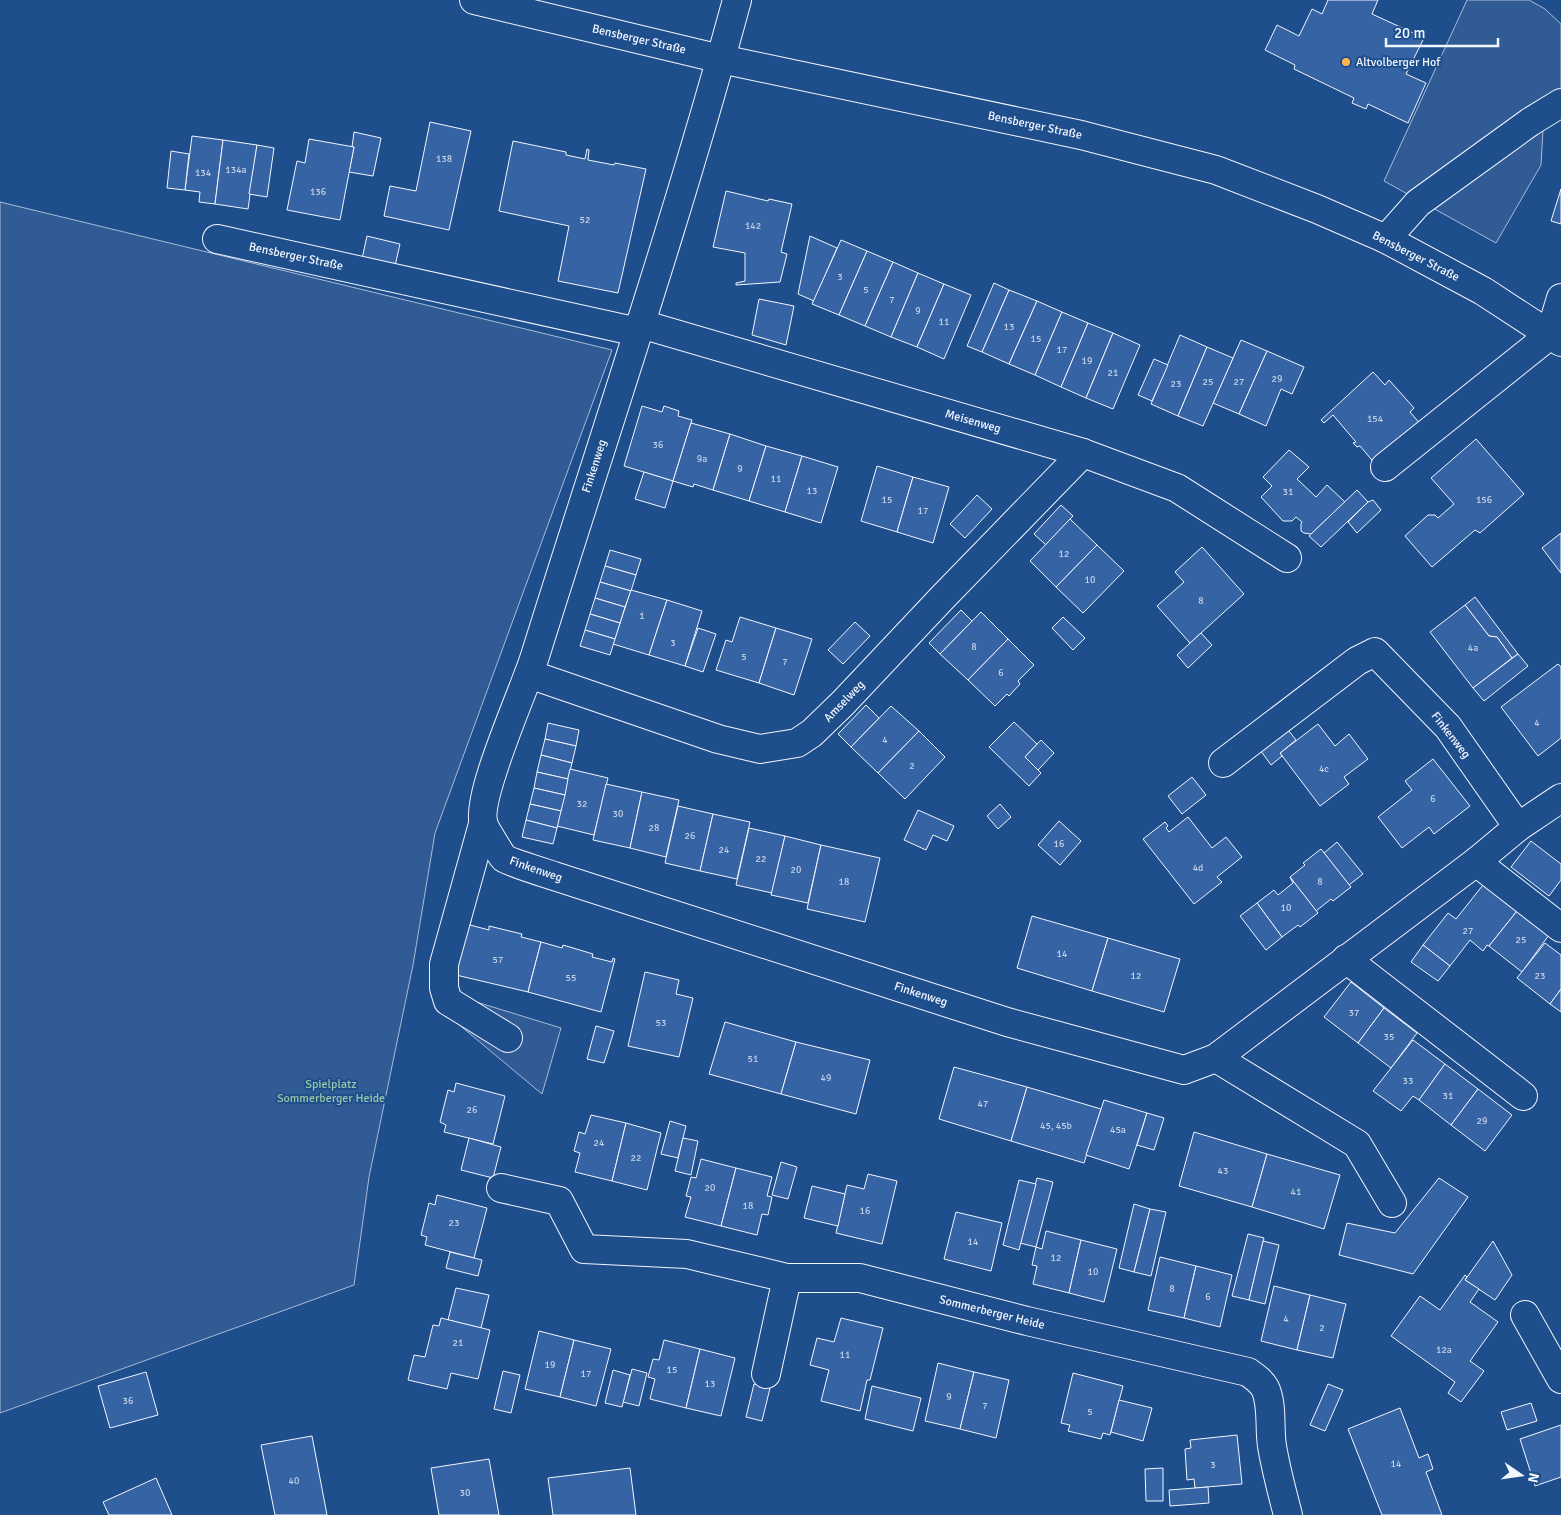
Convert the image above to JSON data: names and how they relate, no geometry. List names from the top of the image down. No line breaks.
{"streets":{"street":["Bensberger Straße","Meisenweg","Finkenweg","Amselweg","Sommerberger Heide"]},"crossings":[["Bensberger Straße","Meisenweg"],["Bensberger Straße","Finkenweg"],["Meisenweg","Finkenweg"],["Meisenweg","Amselweg"],["Finkenweg","Amselweg"]],"parks":["Spielplatz Sommerberger Heide"],"places":["Altvolberger Hof"],"house_numbers":["138","134a","134","136","52","142","3","5","7","9","11","13","15","17","19","21","29","25","27","23","154","36","9a","9","11","13","31","15","156","17","12","10","8","1","3","8","4a","5","7","6","4","4","2","4c","6","32","30","28","26","16","24","22","4d","20","18","8","10","27","25","14","57","12","23","55","37","53","35","51","49","33","31","47","26","29","45, 45b","45a","24","22","43","20","41","18","16","23","14","12","10","8","6","4","2","21","12a","11","19","15","17","13","9","36","7","5","14","3","40","30"],"scale_bar":"20 m","north":"right"}
